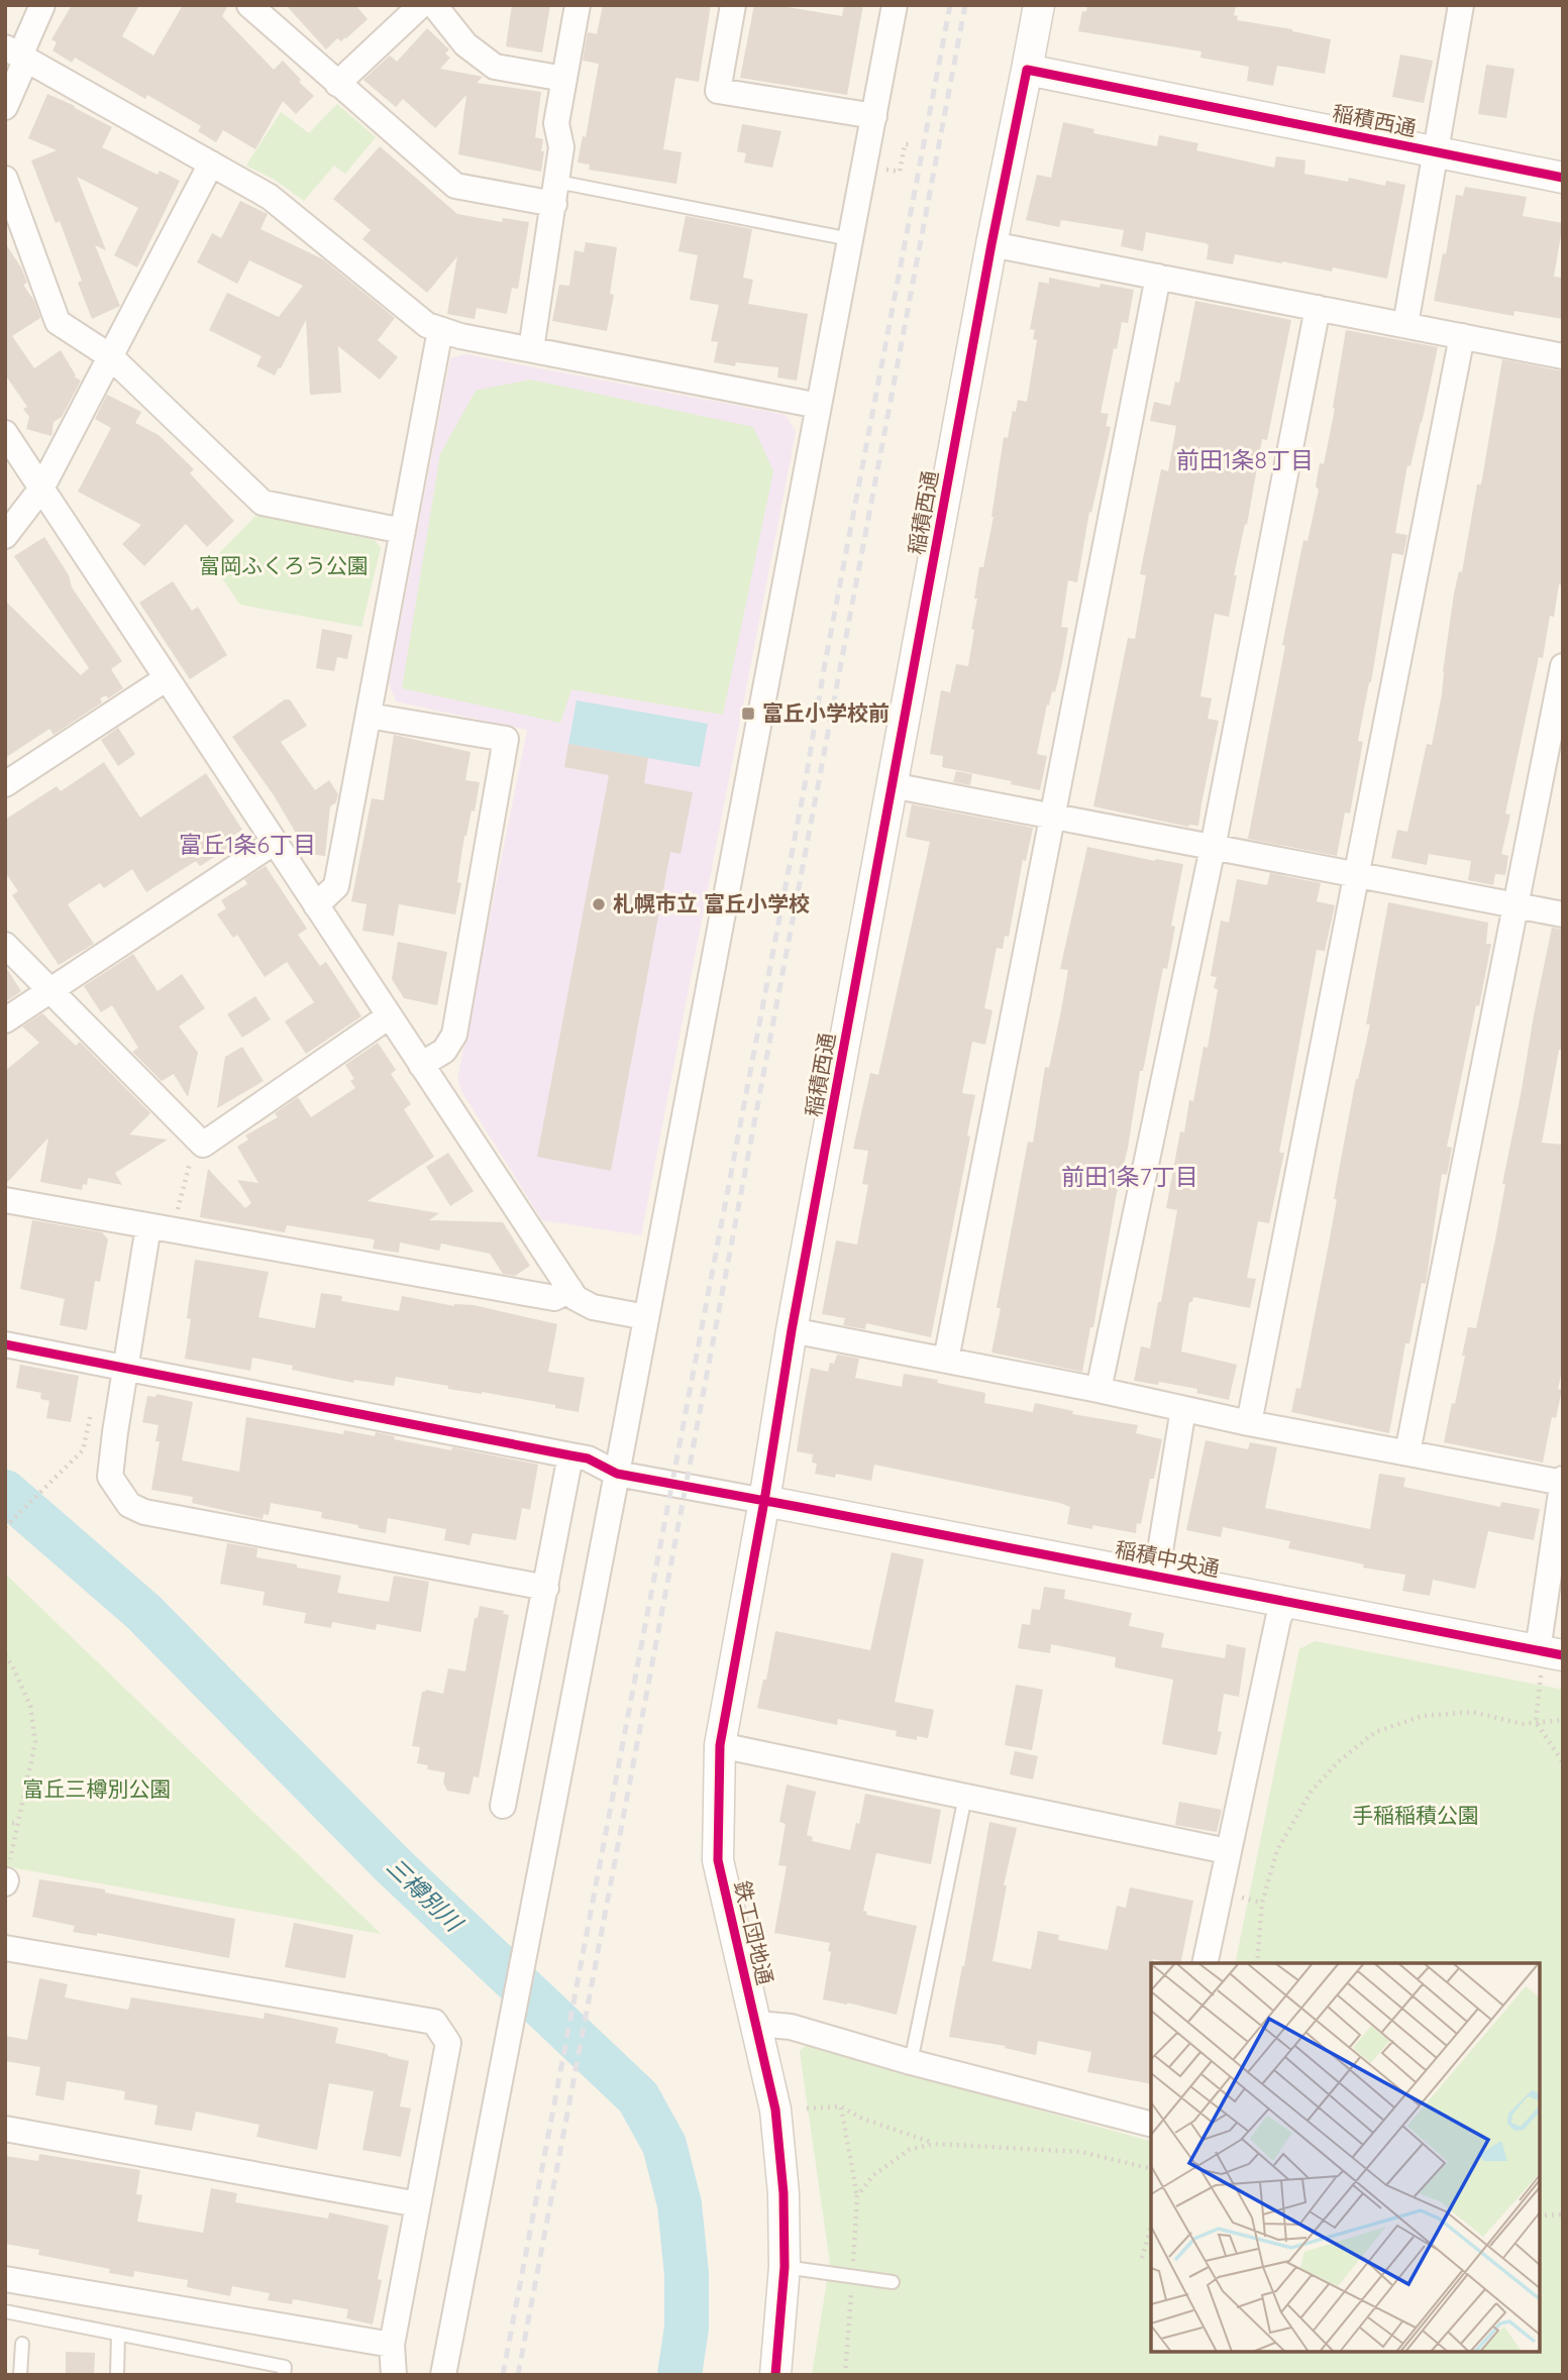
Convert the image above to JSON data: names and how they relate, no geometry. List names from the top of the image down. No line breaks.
{"streets":{"street":["稲積西通","稲積中央通","鉄工団地通"]},"crossings":[["稲積西通","稲積中央通"],["稲積西通","鉄工団地通"],["稲積中央通","鉄工団地通"]],"districts":["前田1条8丁目","富丘1条6丁目","前田1条7丁目"],"water":["三樽別川"],"parks":["富岡ふくろう公園","富丘三樽別公園","手稲稲積公園"],"places":{"transit":["富丘小学校前"],"other":["札幌市立 富丘小学校"]}}
